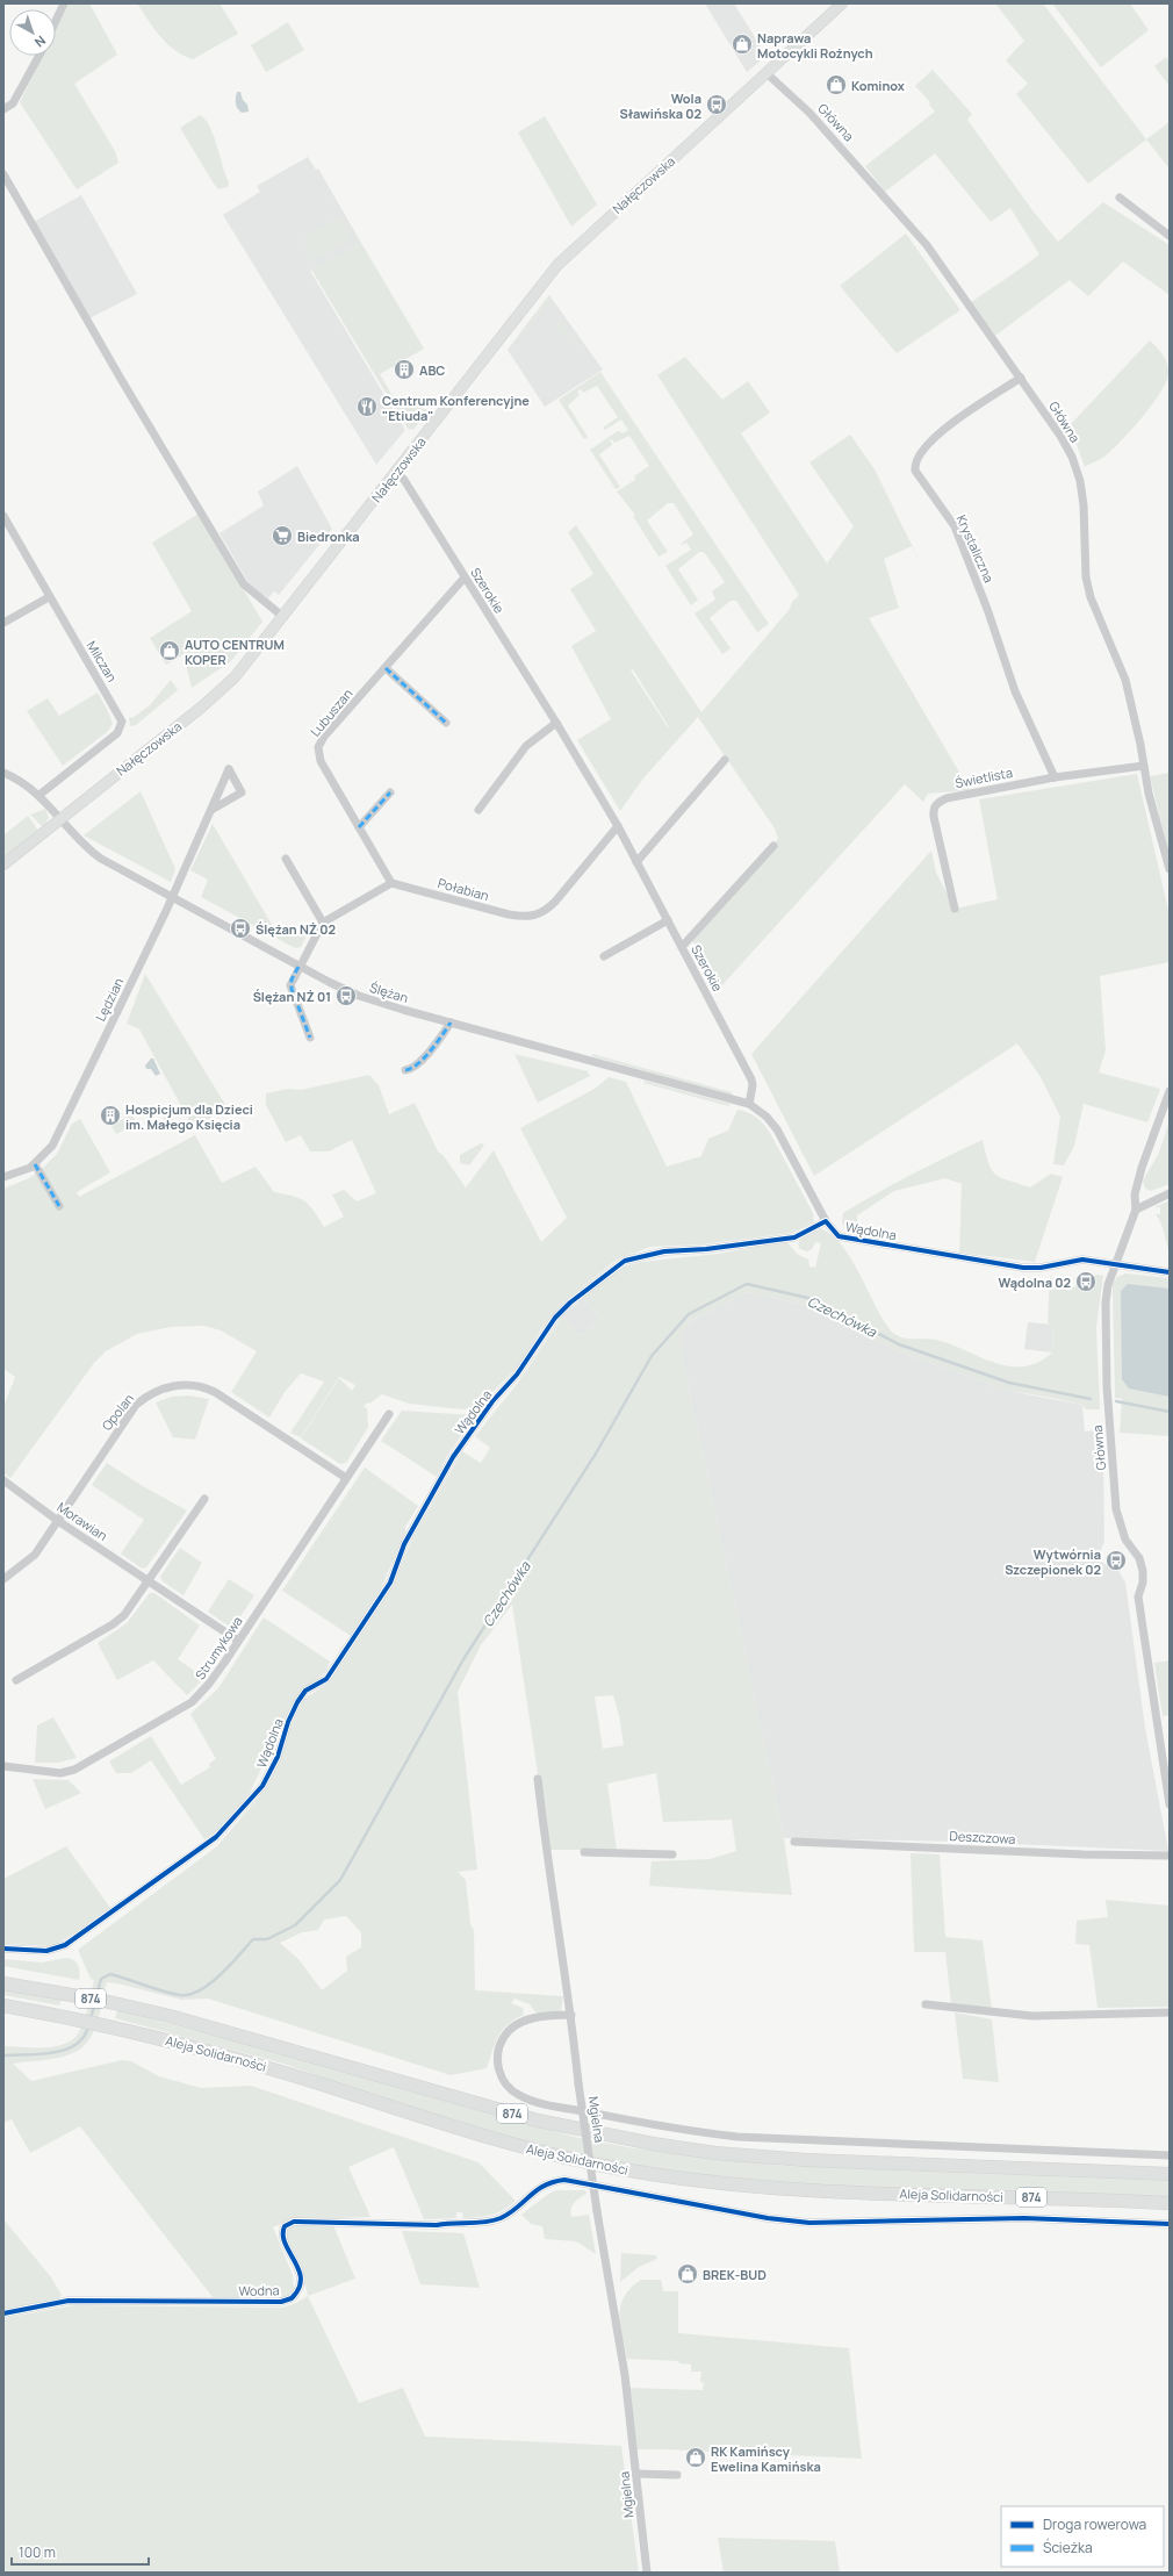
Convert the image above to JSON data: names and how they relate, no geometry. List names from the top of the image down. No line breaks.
{"streets":{"main road":["Nałęczowska","874","Aleja Solidarności"],"street":["Główna","Krystaliczna","Szerokie","Milczan","Lubuszan","Świetlista","Połabian","Ślężan","Lędzian","Wądolna","Opolan","Morawian","Strumykowa","Deszczowa","Mgielna","Wodna"]},"crossings":[["Główna","Nałęczowska"],["Główna","Krystaliczna"],["Główna","Świetlista"],["Główna","Wądolna"],["Nałęczowska","Szerokie"],["Nałęczowska","Ślężan"],["Krystaliczna","Świetlista"],["Szerokie","Lubuszan"],["Szerokie","Połabian"],["Szerokie","Ślężan"],["Milczan","Ślężan"],["Lubuszan","Połabian"],["Ślężan","Lędzian"],["Opolan","Morawian"],["Opolan","Strumykowa"],["Morawian","Strumykowa"]],"water":["Czechówka"],"places":{"shop":["Naprawa Motocykli Rożnych","Kominox","AUTO CENTRUM KOPER","BREK-BUD","RK Kamińscy Ewelina Kamińska"],"bus stop":["Wola Sławińska 02","Ślężan NŻ 02","Ślężan NŻ 01","Wądolna 02","Wytwórnia Szczepionek 02"],"building":["ABC","Hospicjum dla Dzieci im. Małego Księcia"],"restaurant":["Centrum Konferencyjne \"Etiuda\""],"supermarket":["Biedronka"]},"legend":["Droga rowerowa","Ścieżka"],"scale_bar":"100 m","north":"bottom right"}
